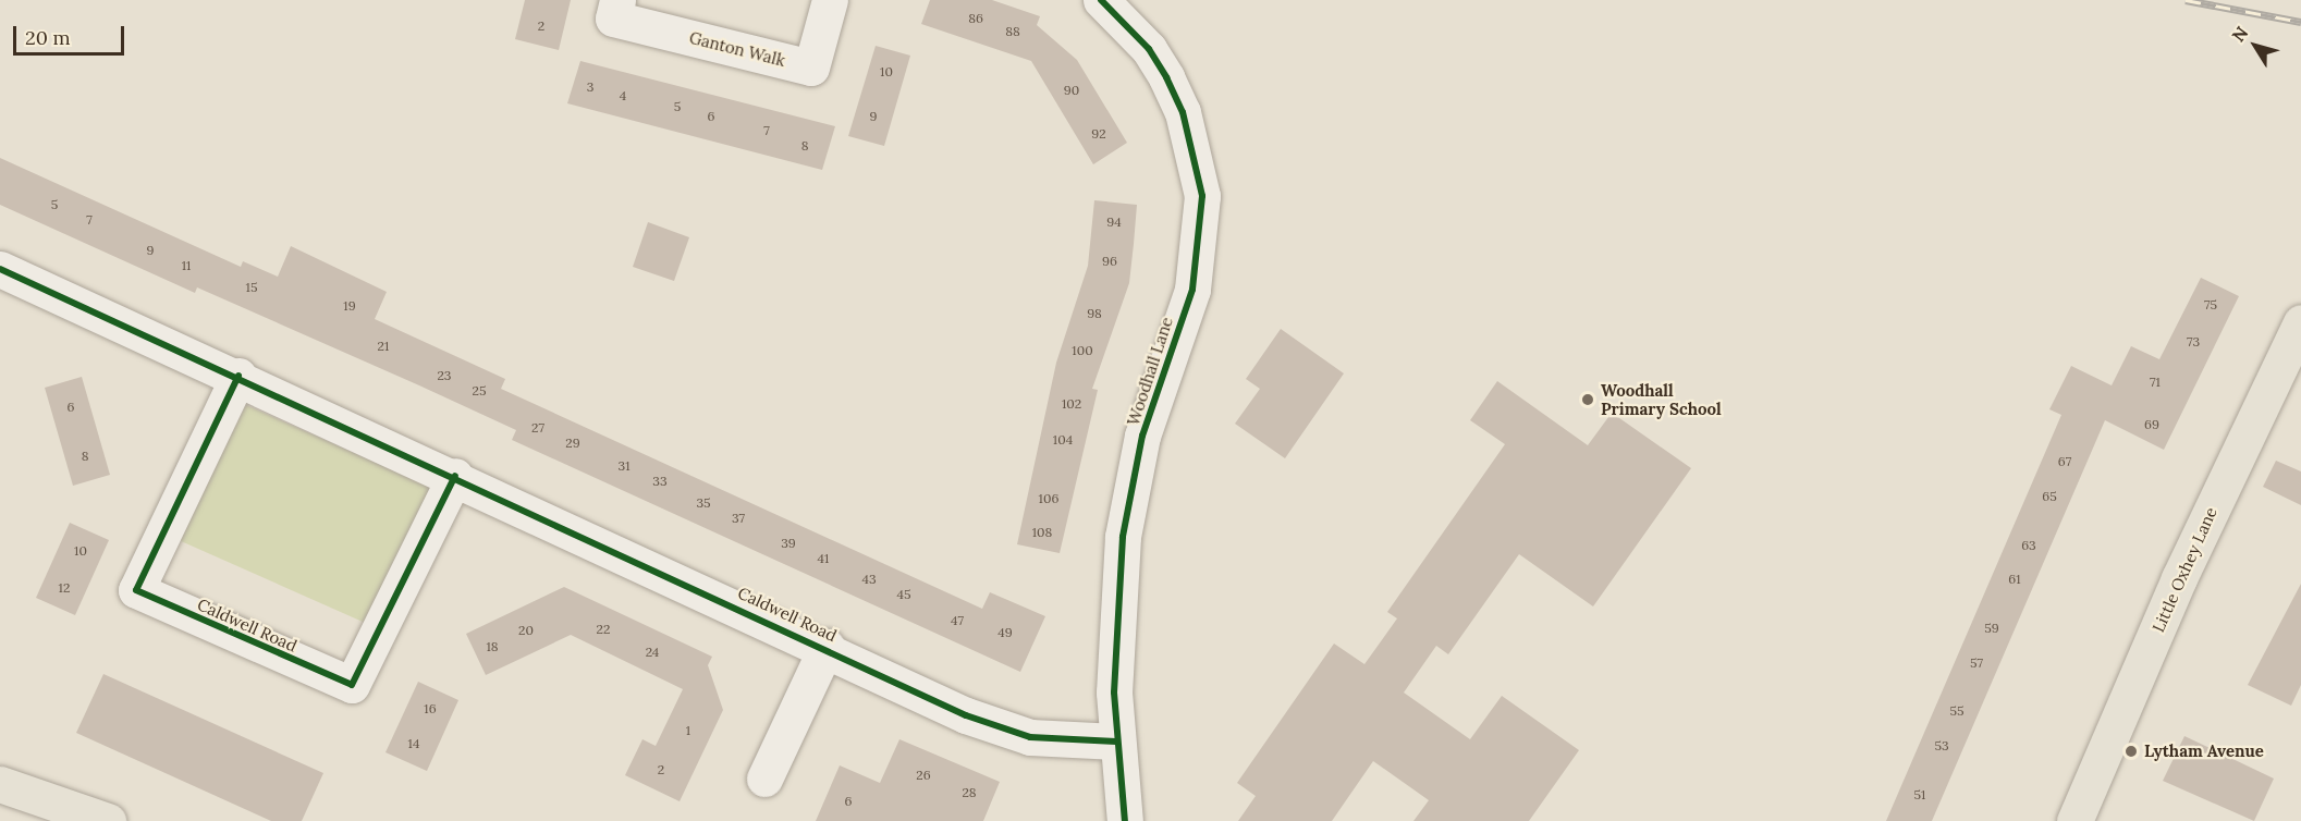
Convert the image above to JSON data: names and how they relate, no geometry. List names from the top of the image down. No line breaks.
{"streets":{"main road":["Little Oxhey Lane"],"street":["Ganton Walk","Woodhall Lane","Caldwell Road"]},"crossings":[["Woodhall Lane","Caldwell Road"]],"places":["Woodhall Primary School","Lytham Avenue"],"house_numbers":["86","2","88","10","3","90","4","5","6","9","7","92","8","5","7","94","9","96","11","15","75","19","98","73","21","100","23","71","25","102","6","69","27","104","29","8","67","31","33","65","106","35","37","108","39","63","10","41","43","61","12","45","47","59","22","20","49","18","24","57","16","55","1","14","53","2","26","28","51","6"],"scale_bar":"20 m","north":"top left"}
